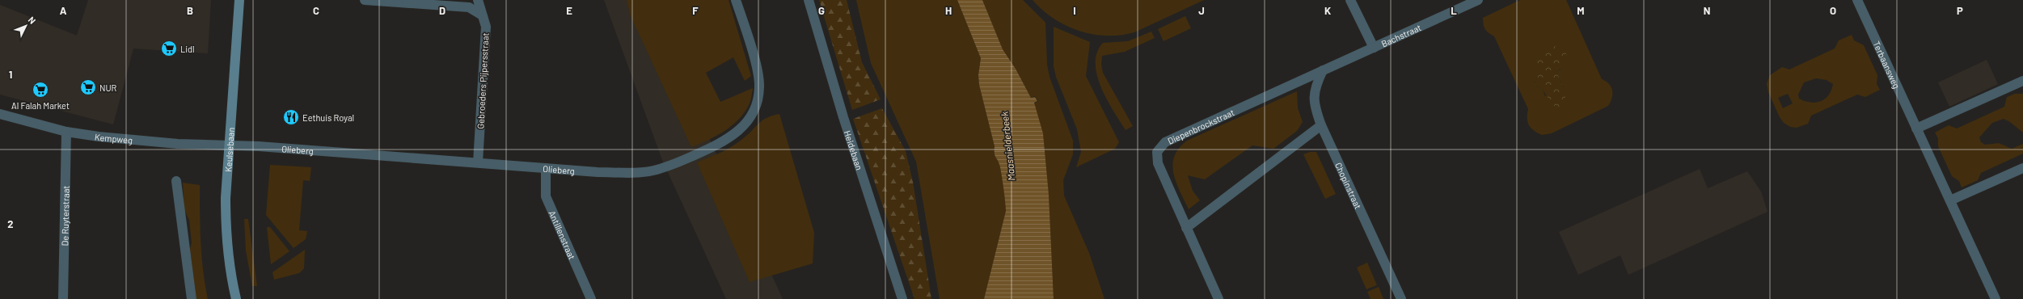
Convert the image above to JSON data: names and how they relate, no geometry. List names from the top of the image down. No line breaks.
{"streets":{"street":["Bachstraat","Terbaansweg","Gebroeders Pijpersstraat","Diepenbrockstraat","Kempweg","Olieberg","Keulsebaan","Heidebaan","Chopinstraat","De Ruyterstraat","Antillenstraat"]},"crossings":[["Bachstraat","Diepenbrockstraat"],["Bachstraat","Chopinstraat"],["Gebroeders Pijpersstraat","Olieberg"],["Diepenbrockstraat","Chopinstraat"],["Kempweg","Olieberg"],["Kempweg","Keulsebaan"],["Kempweg","De Ruyterstraat"],["Olieberg","Keulsebaan"],["Olieberg","Antillenstraat"]],"water":["Maasnielderbeek"],"places":{"supermarket":["Lidl","NUR","Al Falah Market"],"restaurant":["Eethuis Royal"]},"north":"top right","grid":{"columns":["A","B","C","D","E","F","G","H","I","J","K","L","M","N","O","P"],"rows":["1","2"]}}
